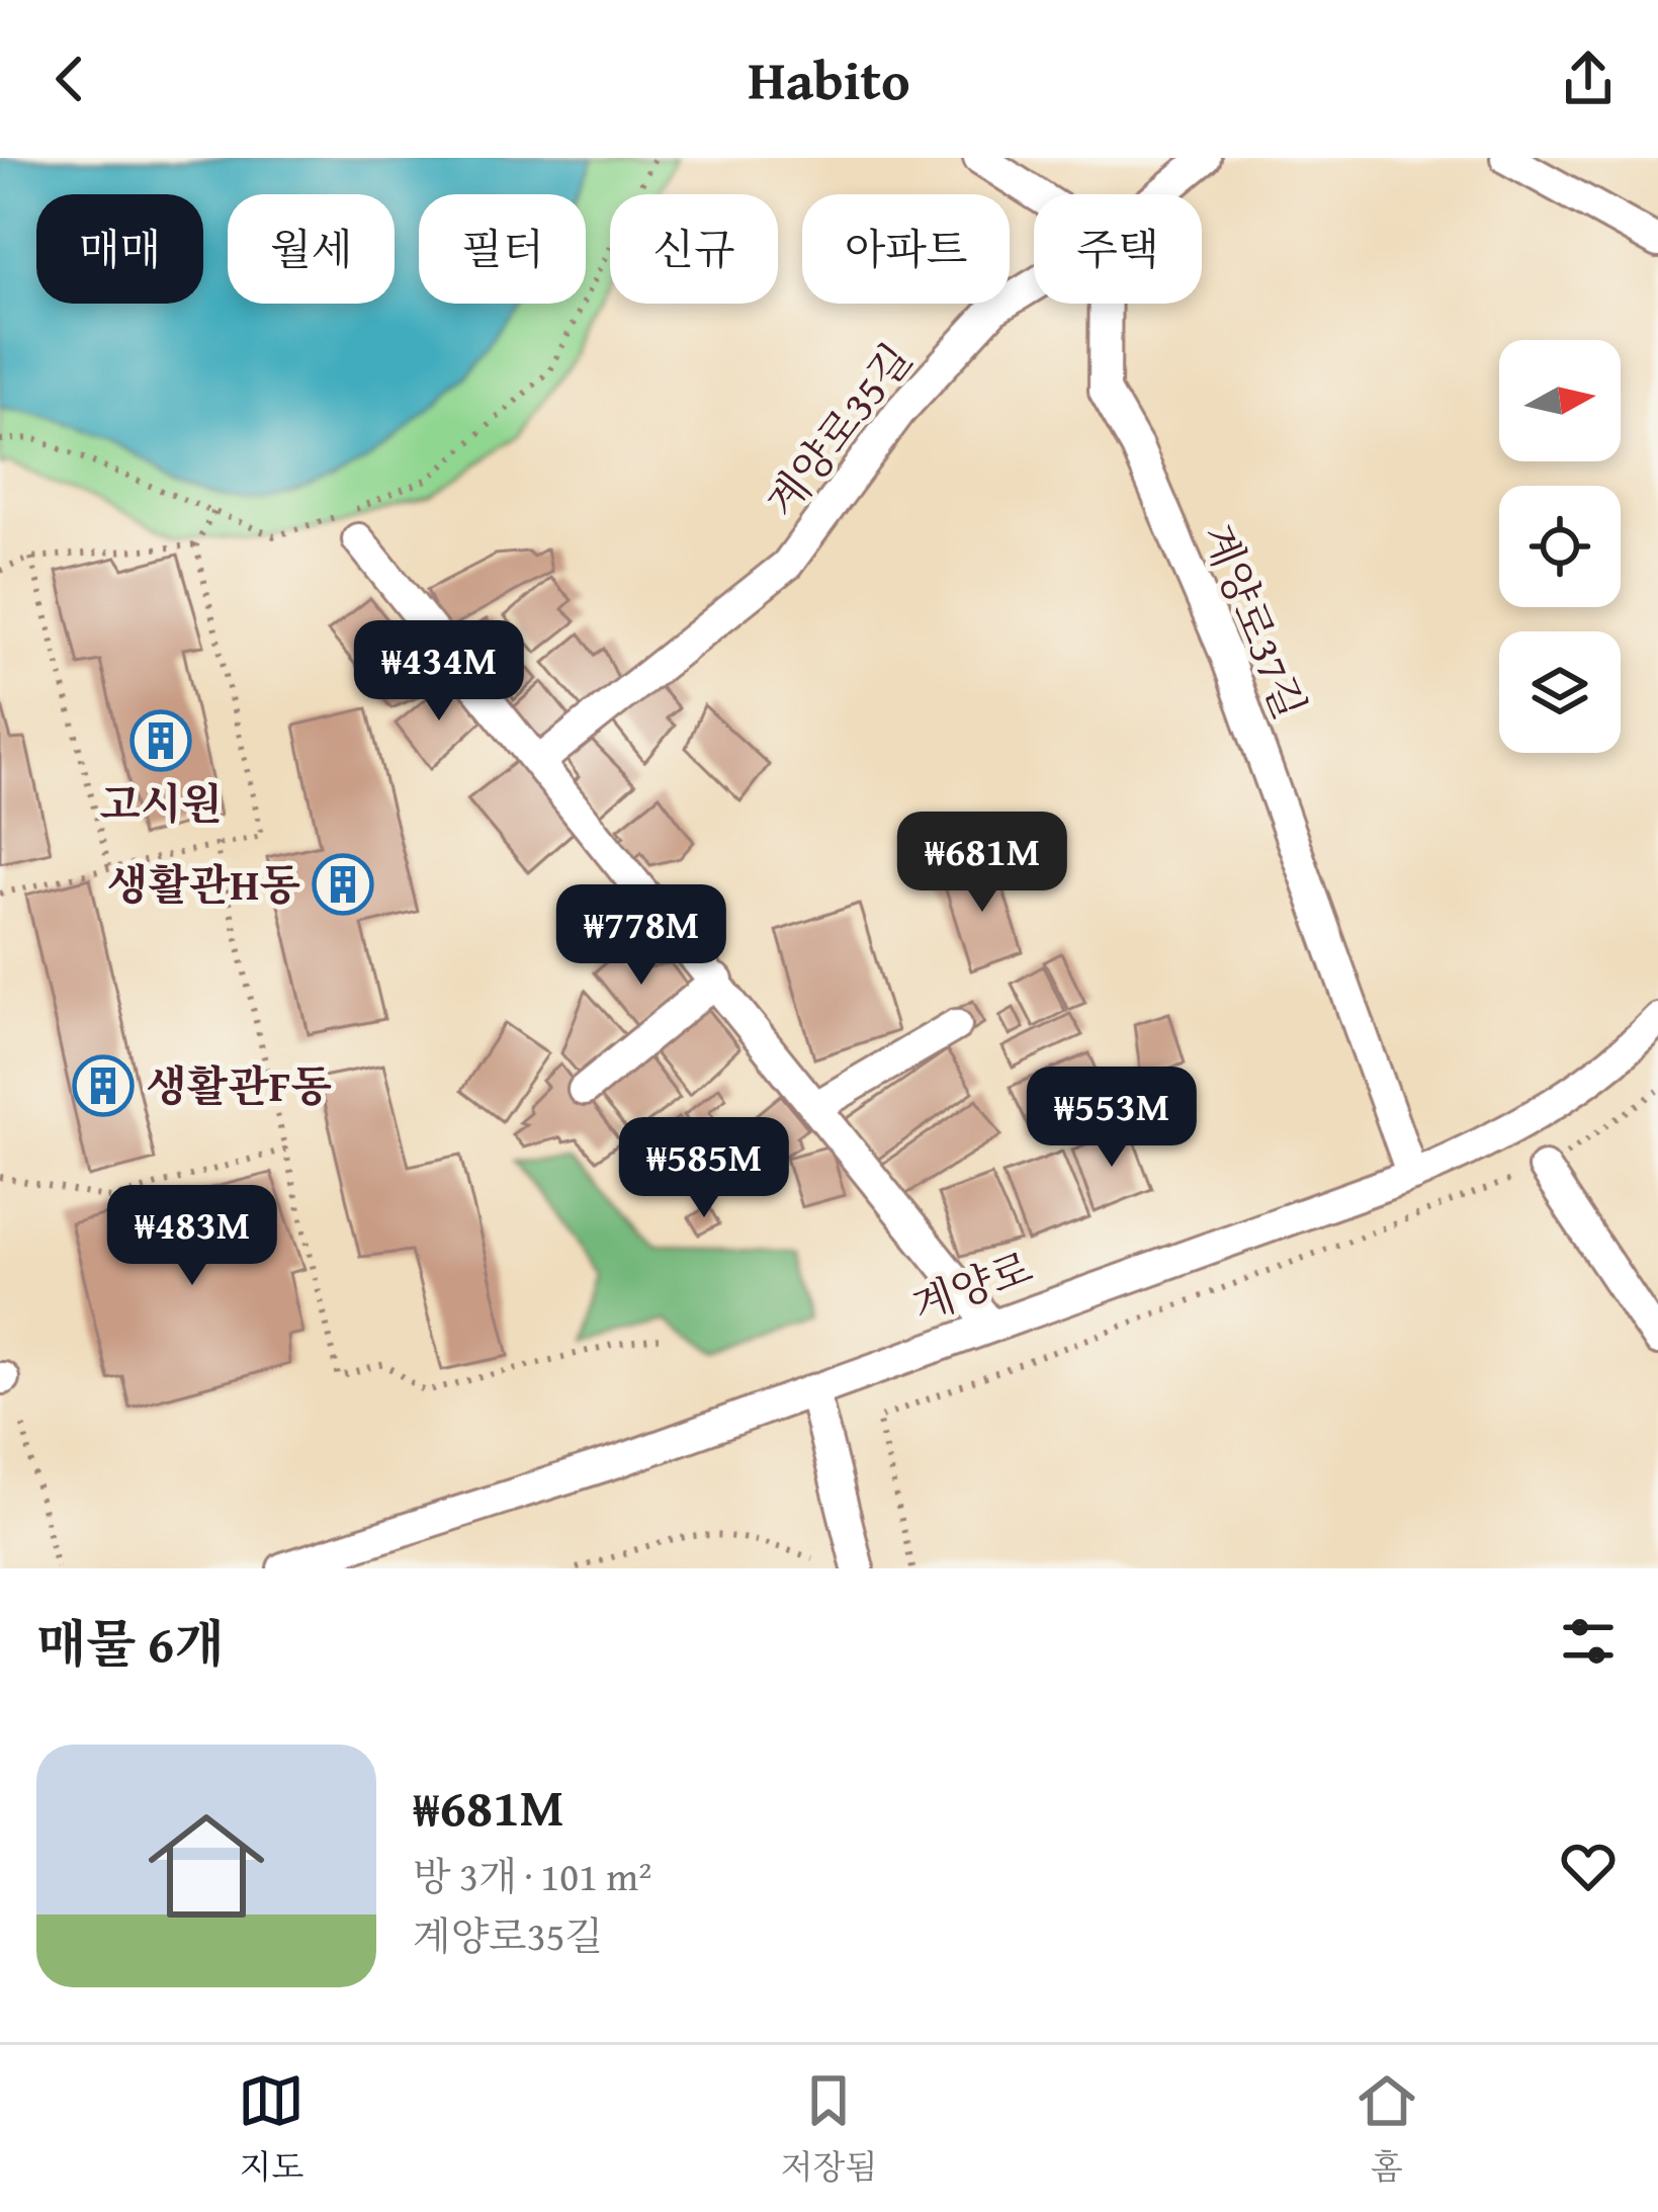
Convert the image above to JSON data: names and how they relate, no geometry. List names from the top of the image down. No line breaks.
{"streets":{"street":["계양로35길","계양로37길","계양로"]},"crossings":[["계양로37길","계양로"]],"places":{"building":["고시원","생활관H동","생활관F동"]},"north":"right","page":{"header":"Habito","chip":["매매","월세","필터","신규","아파트","주택"],"price":["₩434M","₩681M","₩778M","₩553M","₩585M","₩483M"],"heading":"매물 6개","list":[{"name":"₩681M","note":"방 3개 · 101 m² · 계양로35길"}],"tabs":["지도","저장됨","홈"]}}
